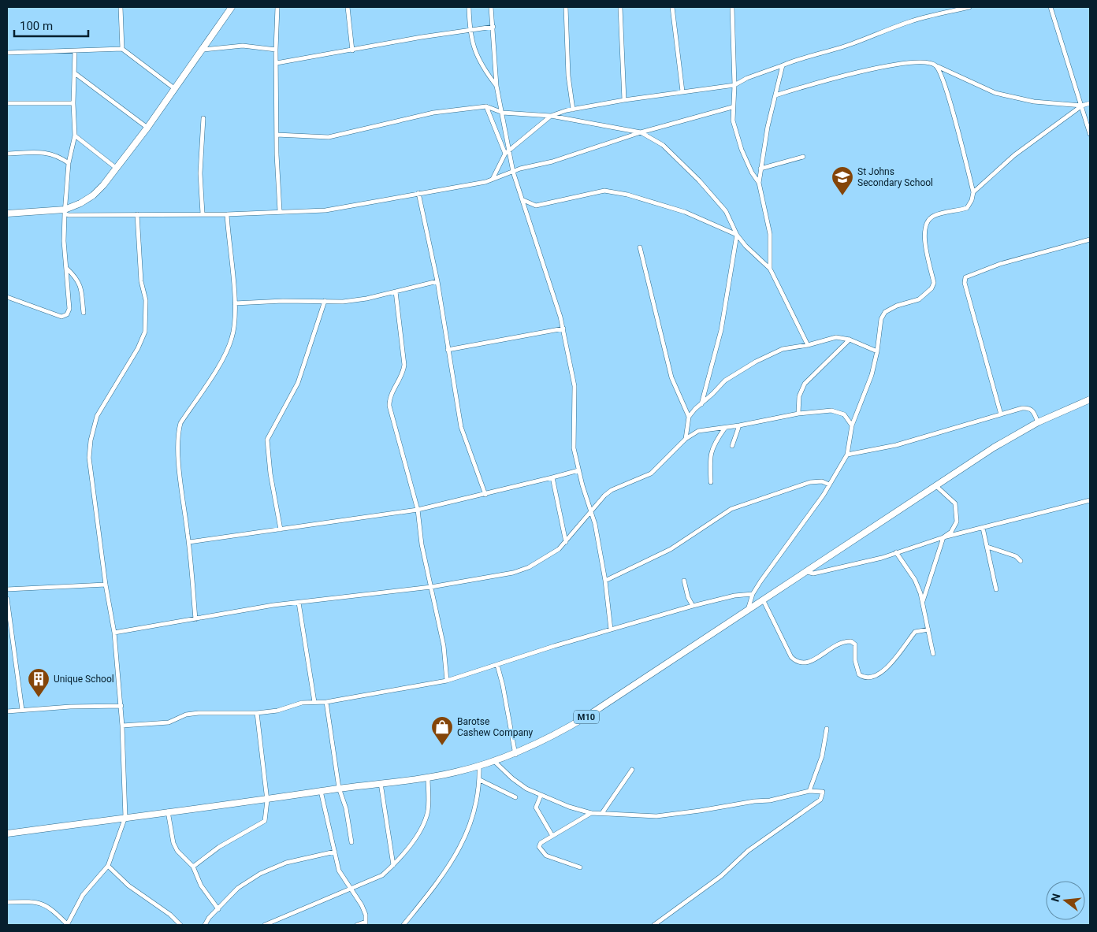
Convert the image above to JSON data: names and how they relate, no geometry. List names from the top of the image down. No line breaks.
{"streets":{"main road":["M10"]},"places":{"school or university":["St Johns Secondary School"],"building":["Unique School"],"shop":["Barotse Cashew Company"]},"scale_bar":"100 m","north":"left"}
